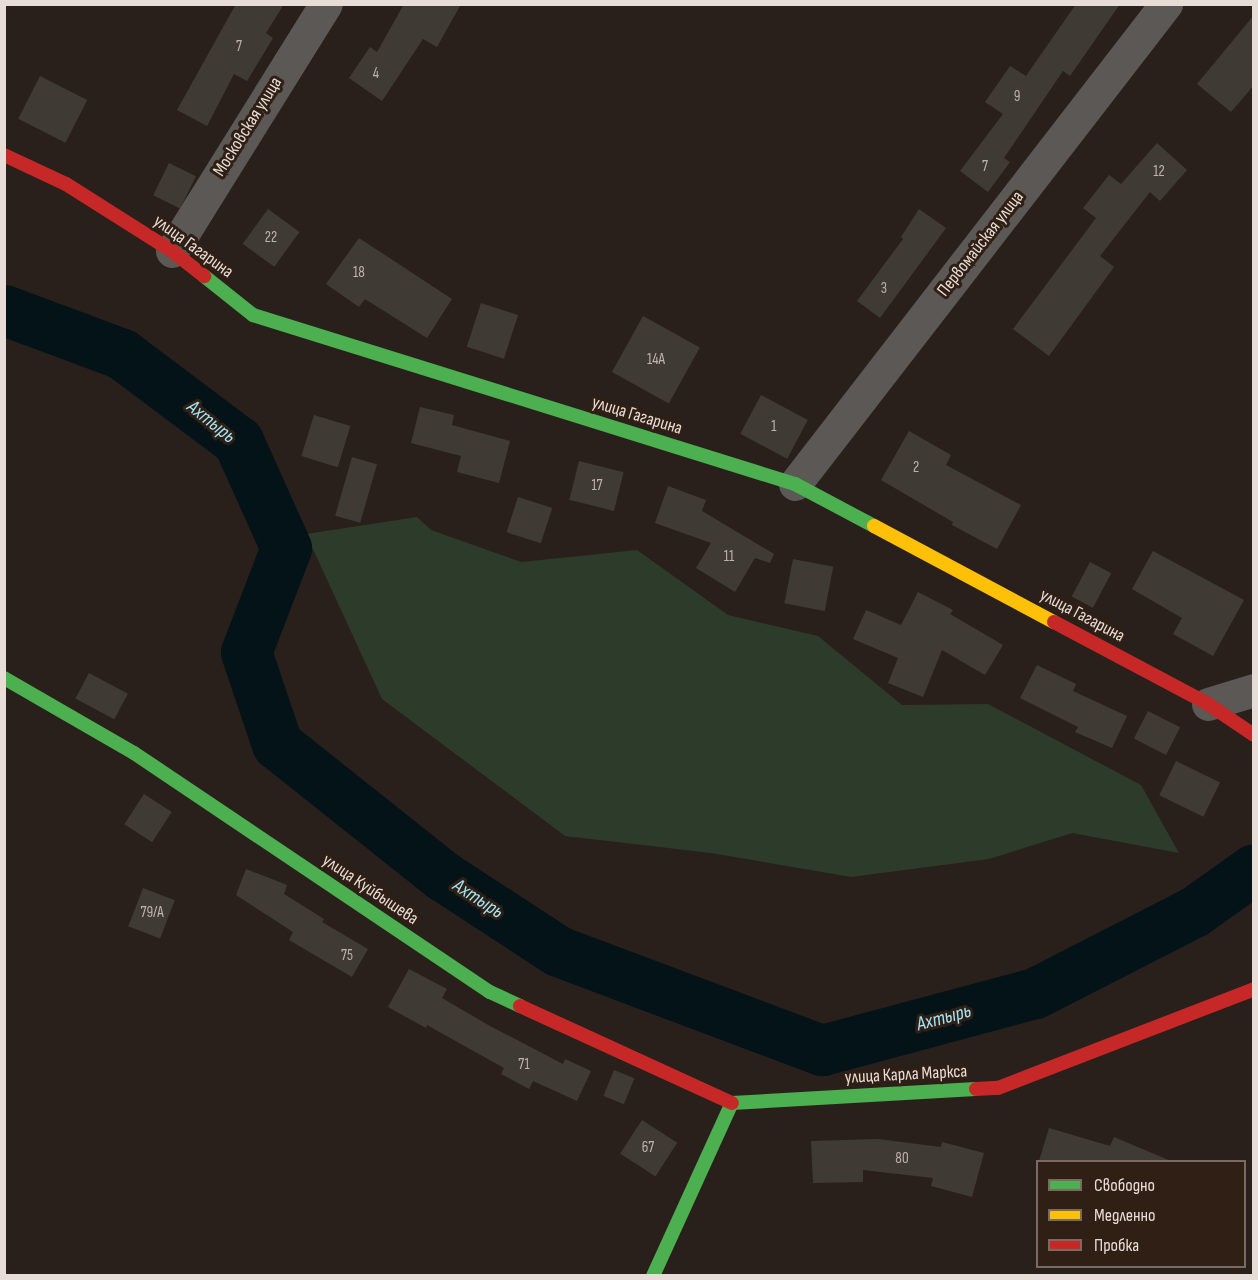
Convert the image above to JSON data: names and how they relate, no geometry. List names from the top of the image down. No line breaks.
{"streets":{"street":["Московская улица","Первомайская улица","улица Гагарина","улица Куйбышева","улица Карла Маркса"]},"crossings":[["Московская улица","улица Гагарина"],["Первомайская улица","улица Гагарина"],["улица Куйбышева","улица Карла Маркса"]],"water":["Ахтырь"],"house_numbers":["7","4","9","7","12","22","18","3","14А","1","2","17","11","79/А","75","71","67","80"],"legend":["Свободно","Медленно","Пробка"]}
